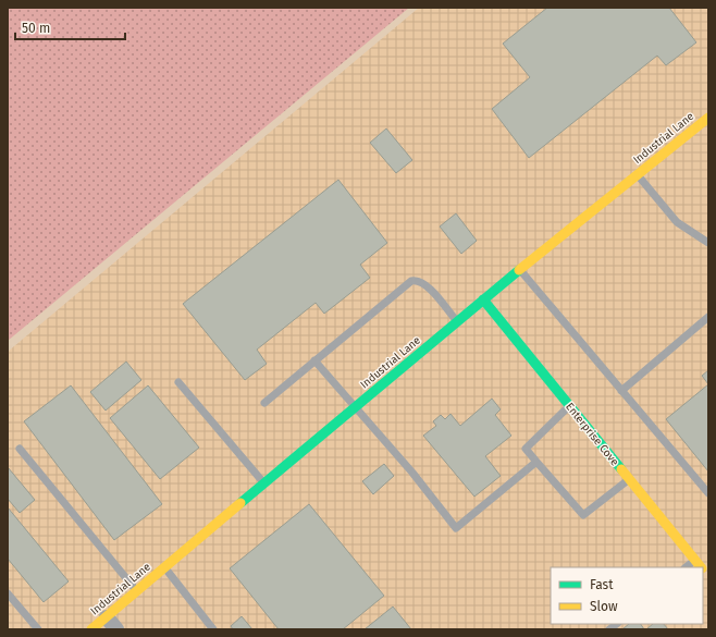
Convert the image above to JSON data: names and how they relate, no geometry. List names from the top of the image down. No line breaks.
{"streets":{"street":["Industrial Lane","Enterprise Cove"]},"crossings":[["Industrial Lane","Enterprise Cove"]],"legend":["Fast","Slow"],"scale_bar":"50 m"}
